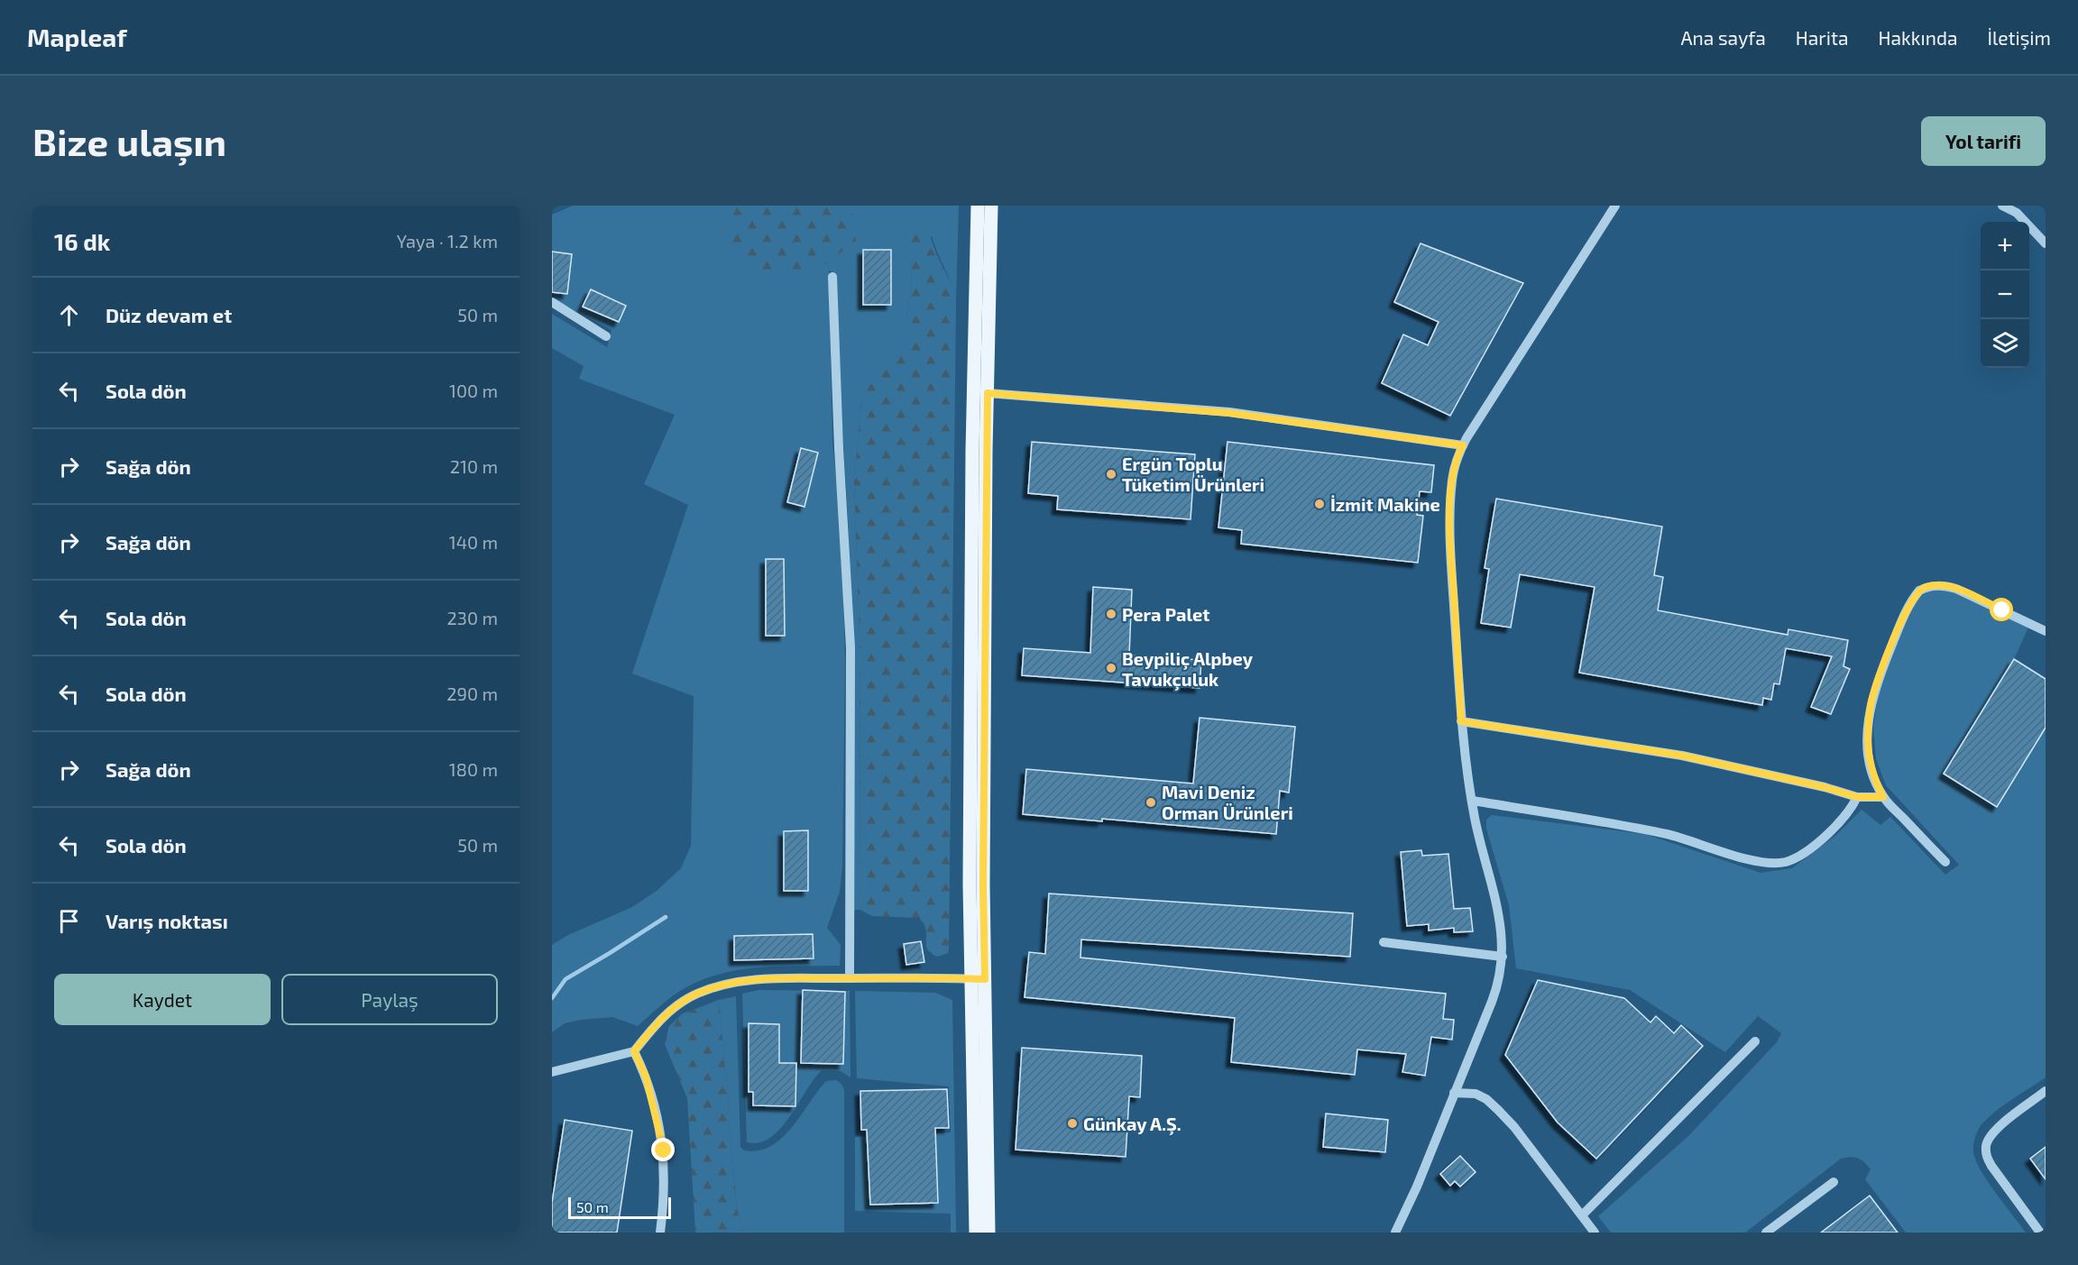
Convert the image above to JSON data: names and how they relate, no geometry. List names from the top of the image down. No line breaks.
{"places":["Ergün Toplu Tüketim Ürünleri","İzmit Makine","Pera Palet","Beypiliç Alpbey Tavukçuluk","Mavi Deniz Orman Ürünleri","Günkay A.Ş."],"scale_bar":"50 m","page":{"header":"Mapleaf","nav":["Ana sayfa","Harita","Hakkında","İletişim"],"buttons":["Yol tarifi",["Kaydet","Paylaş"]],"title":"Bize ulaşın","heading":["16 dk","Yaya · 1.2 km"],"map_buttons":["+","−"],"list":[["Düz devam et","50 m"],["Sola dön","100 m"],["Sağa dön","210 m"],["Sağa dön","140 m"],["Sola dön","230 m"],["Sola dön","290 m"],["Sağa dön","180 m"],["Sola dön","50 m"],"Varış noktası"],"scale":"50 m"}}
